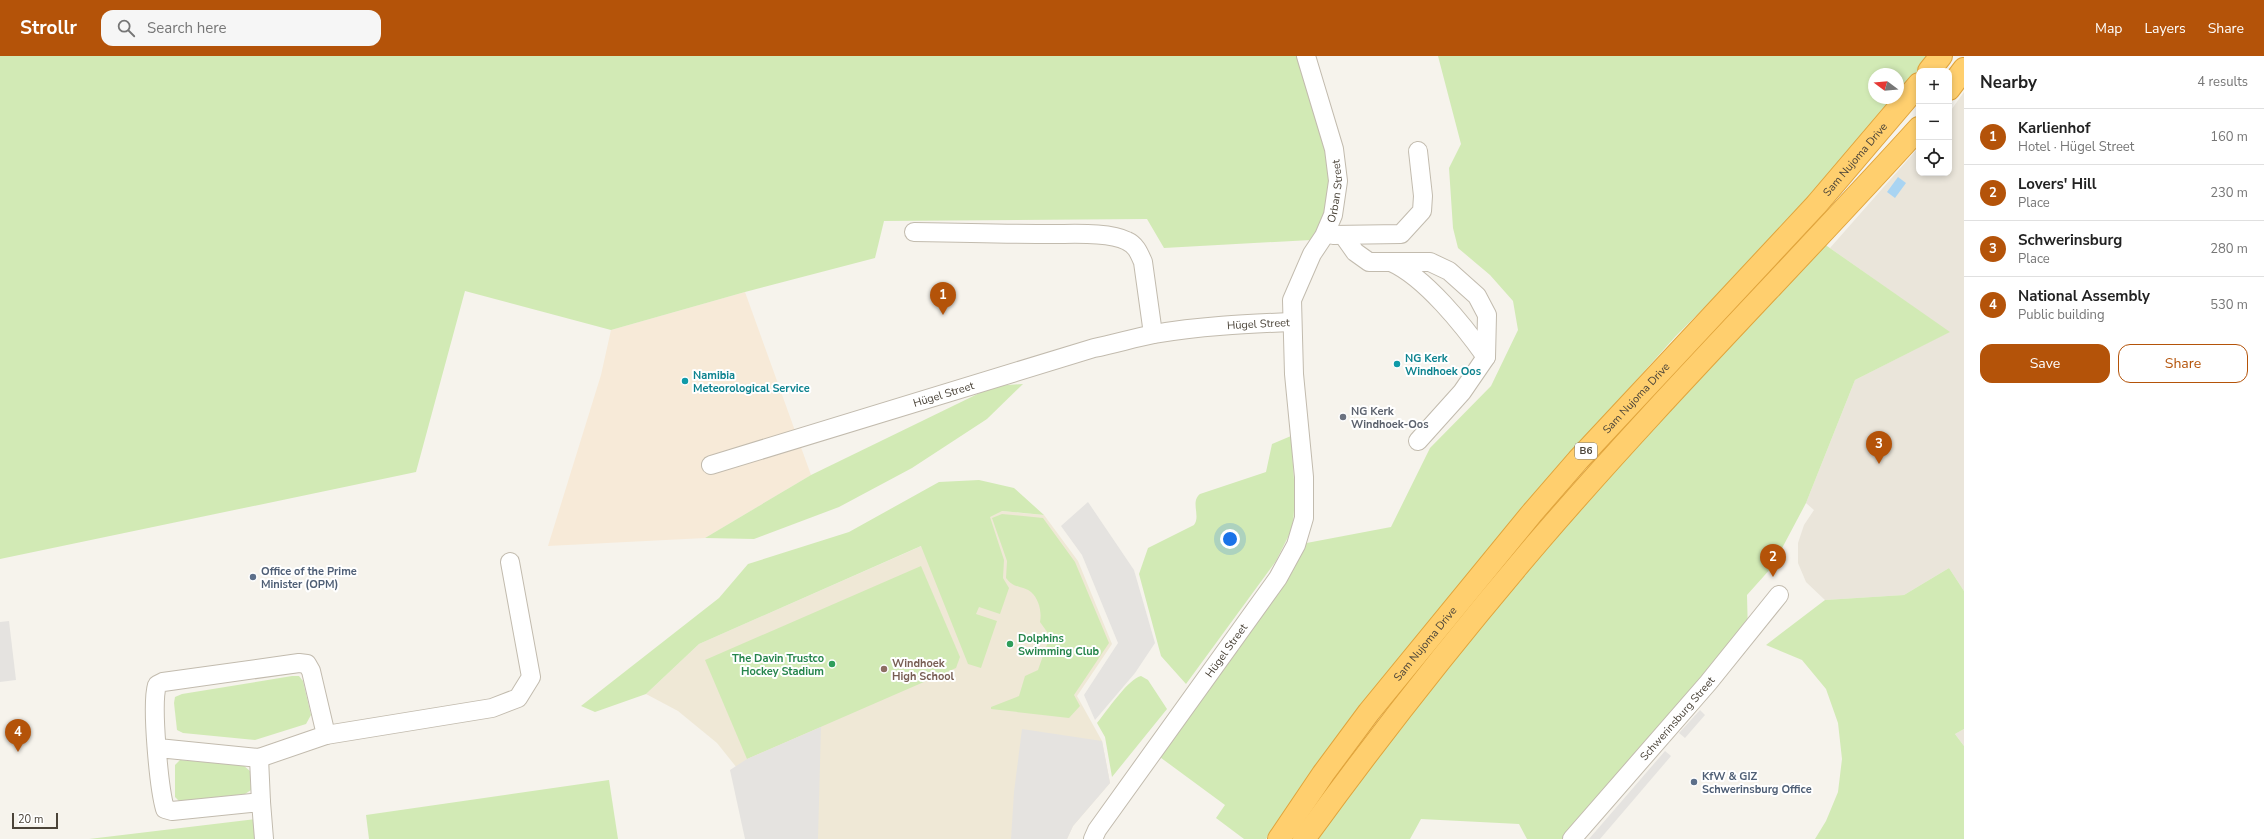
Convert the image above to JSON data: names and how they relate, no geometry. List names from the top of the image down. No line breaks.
{"streets":{"highway":["Sam Nujoma Drive","B6"],"street":["Orban Street","Hügel Street","Schwerinsburg Street"]},"crossings":[["Orban Street","Hügel Street"]],"places":["NG Kerk Windhoek Oos","Namibia Meteorological Service","NG Kerk Windhoek-Oos","Office of the Prime Minister (OPM)","Dolphins Swimming Club","The Davin Trustco Hockey Stadium","Windhoek High School","KfW & GIZ Schwerinsburg Office"],"scale_bar":"20 m","north":"left","page":{"header":"Strollr","search":"Search here","nav":["Map","Layers","Share"],"heading":["Nearby","4 results"],"map_buttons":["+","−"],"list":[{"mark":"1","name":"Karlienhof","note":"Hotel · Hügel Street","value":"160 m"},{"mark":"2","name":"Lovers' Hill","note":"Place","value":"230 m"},{"mark":"3","name":"Schwerinsburg","note":"Place","value":"280 m"},{"mark":"4","name":"National Assembly","note":"Public building","value":"530 m"}],"pins":["1","3","2","4"],"buttons":["Save","Share"],"scale":"20 m"}}
